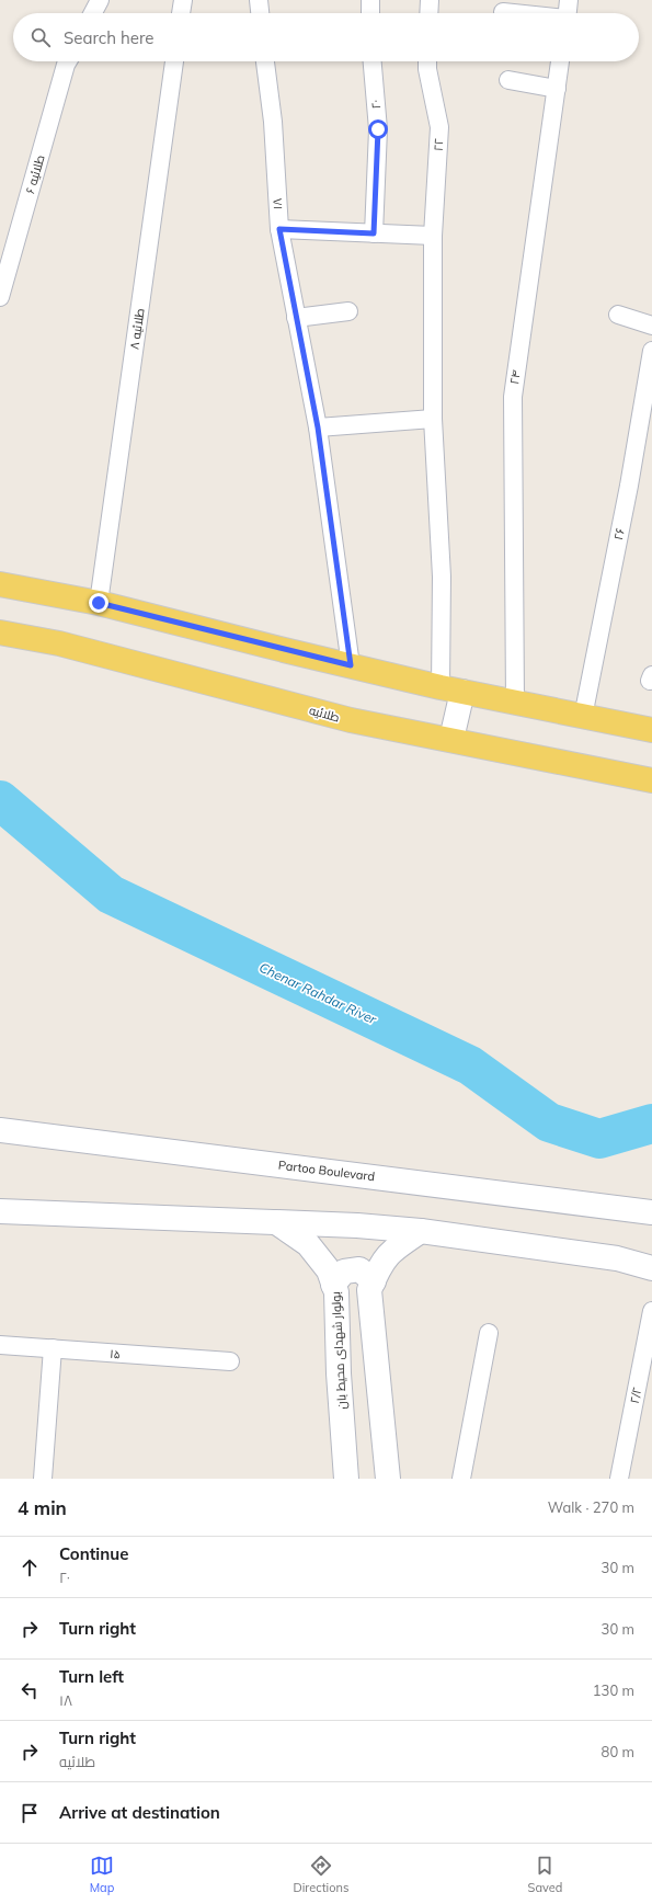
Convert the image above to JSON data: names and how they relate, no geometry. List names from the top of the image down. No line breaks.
{"streets":{"main road":["طلائیه","Partoo Boulevard","بولوار شهدای محیط بان"],"street":["۲۰","۲۲","طلائیه ۶","۱۸","طلائیه ۸","۲۴","۲۶","۱۵","۲/۲"]},"water":["Chenar Rahdar River"],"page":{"search":"Search here","heading":["4 min","Walk · 270 m"],"list":[["Continue","۲۰","30 m"],["Turn right","30 m"],["Turn left","۱۸","130 m"],["Turn right","طلائیه","80 m"],"Arrive at destination"],"nav":["Map","Directions","Saved"]}}
